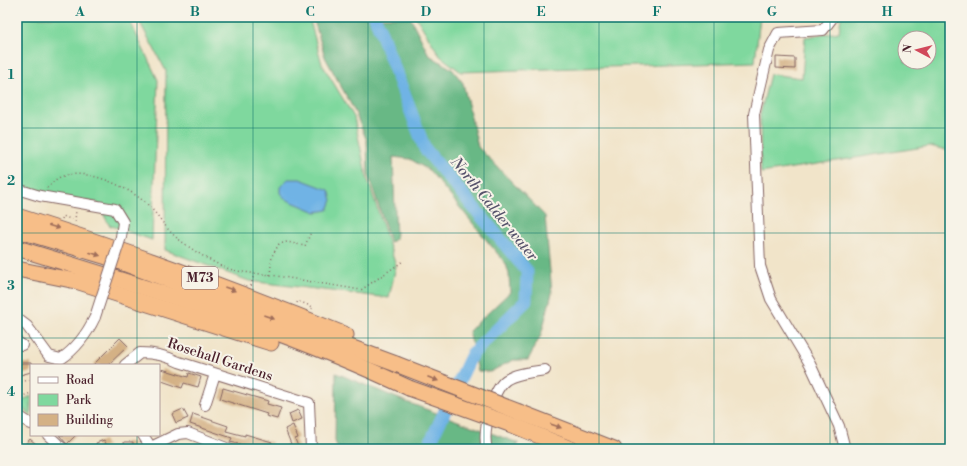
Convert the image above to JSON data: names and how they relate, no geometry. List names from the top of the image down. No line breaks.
{"streets":{"highway":["M73"],"street":["Rosehall Gardens"]},"water":["North Calder water"],"legend":["Road","Park","Building"],"north":"left","grid":{"columns":["A","B","C","D","E","F","G","H"],"rows":["1","2","3","4"]}}
